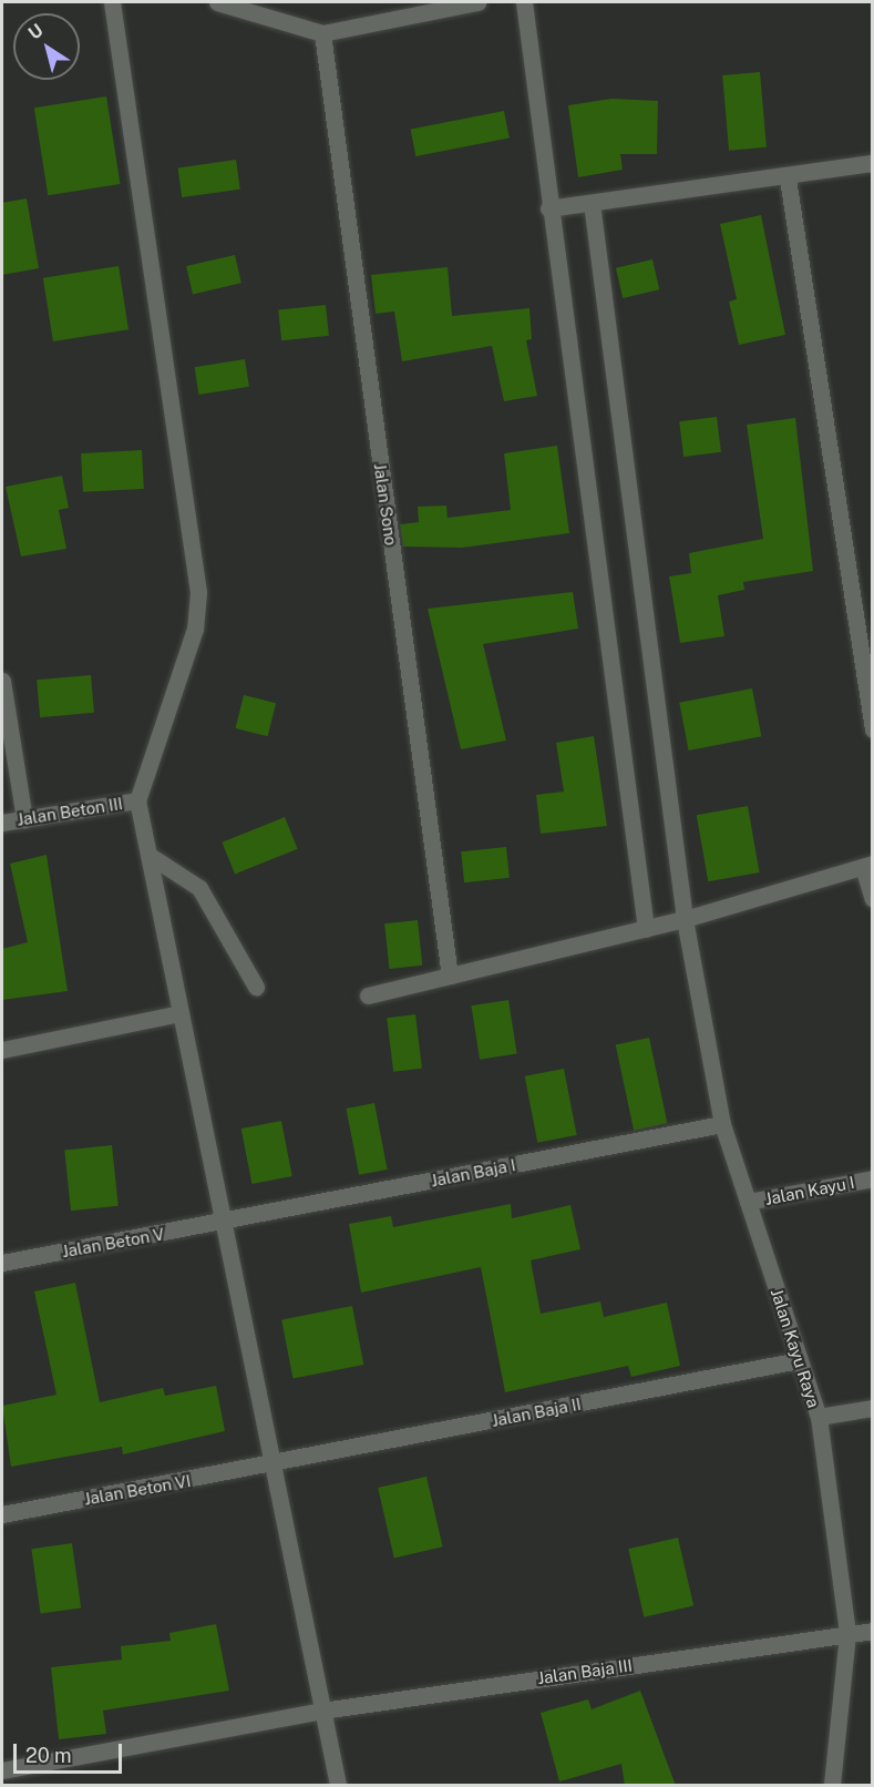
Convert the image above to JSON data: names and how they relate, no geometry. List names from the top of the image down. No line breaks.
{"streets":{"street":["Jalan Sono","Jalan Beton III","Jalan Baja I","Jalan Kayu I","Jalan Beton V","Jalan Kayu Raya","Jalan Baja II","Jalan Beton VI","Jalan Baja III"]},"crossings":[["Jalan Baja I","Jalan Beton V"],["Jalan Baja I","Jalan Kayu Raya"],["Jalan Kayu I","Jalan Kayu Raya"],["Jalan Kayu Raya","Jalan Baja II"],["Jalan Kayu Raya","Jalan Baja III"],["Jalan Baja II","Jalan Beton VI"]],"scale_bar":"20 m","north":"top left"}
